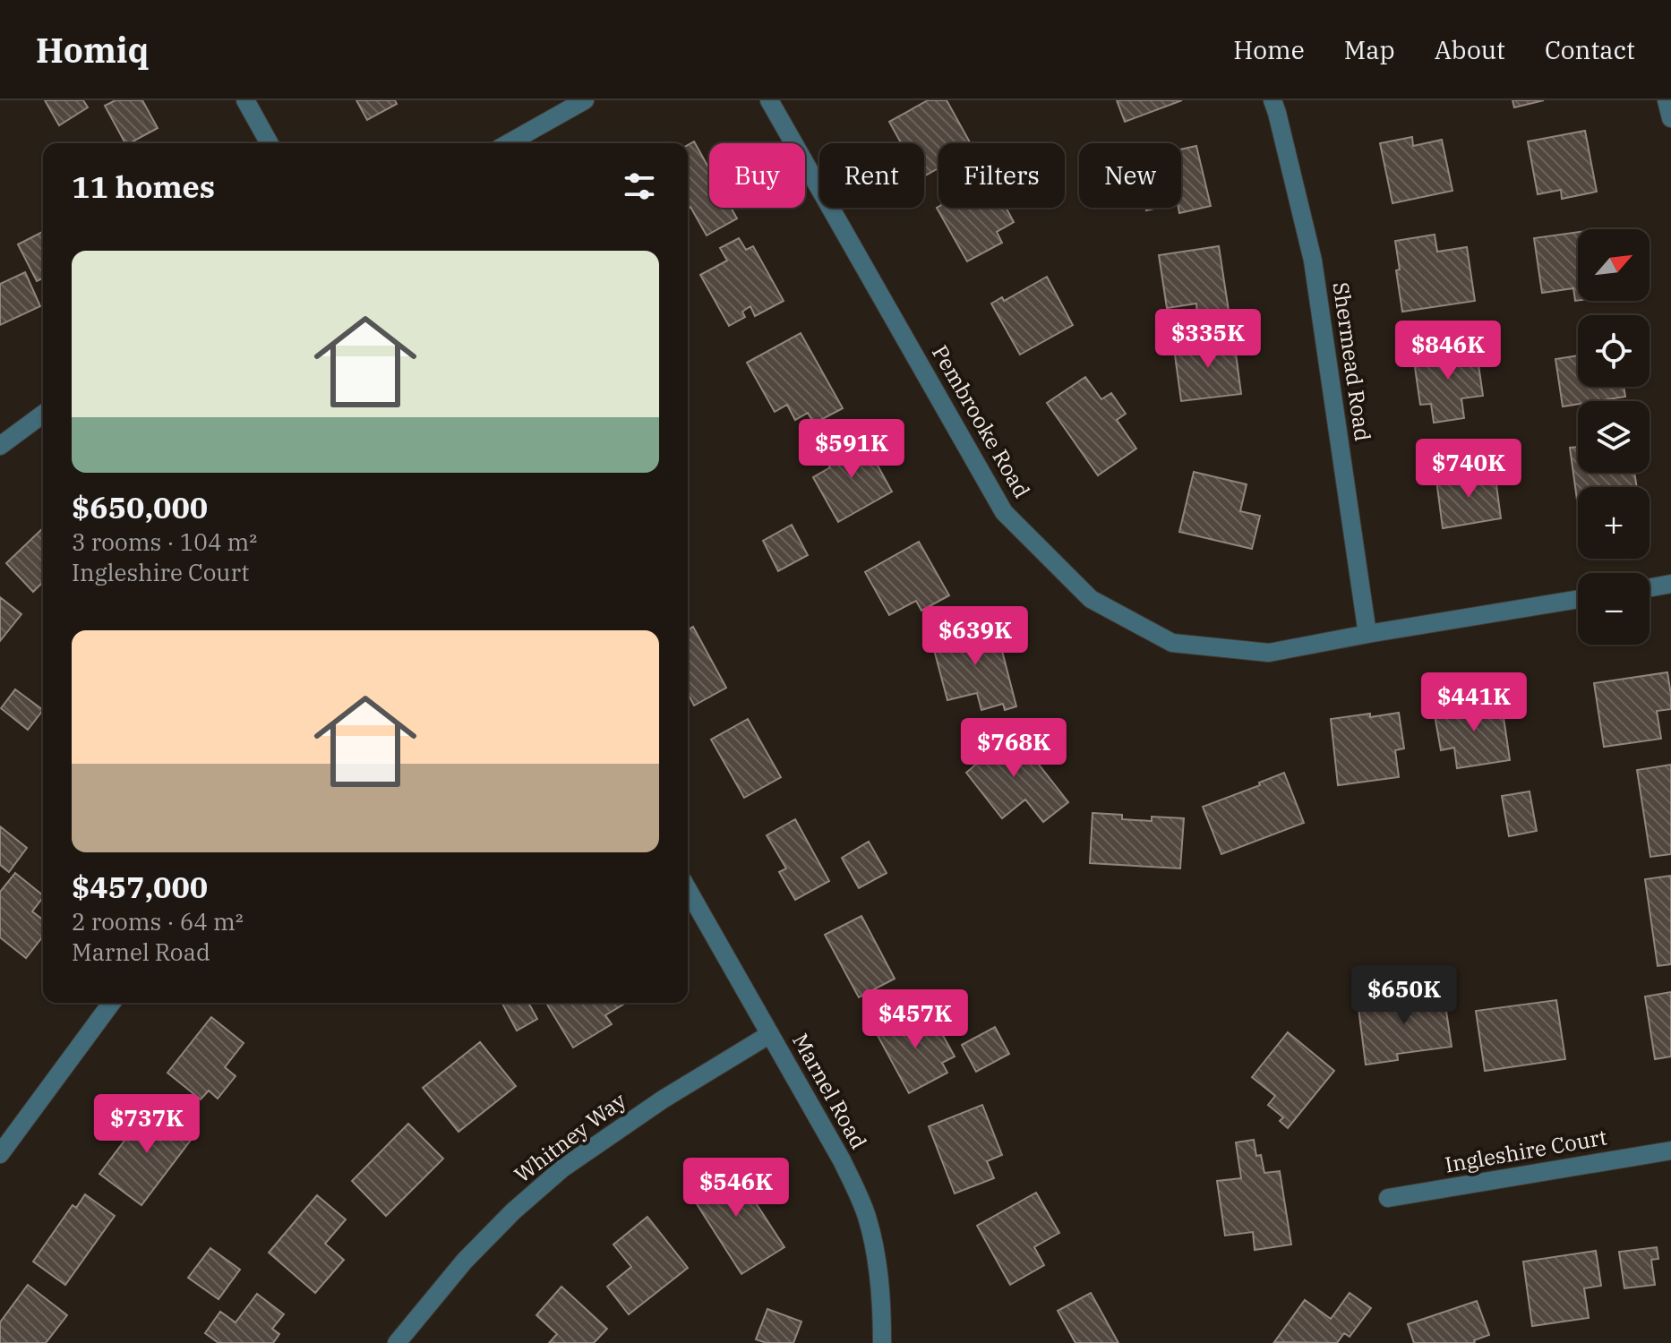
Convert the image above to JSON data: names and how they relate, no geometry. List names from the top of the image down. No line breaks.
{"streets":{"street":["Shermead Road","Pembrooke Road","Marnel Road","Whitney Way","Ingleshire Court"]},"crossings":[["Shermead Road","Pembrooke Road"],["Marnel Road","Whitney Way"]],"north":"top right","page":{"header":"Homiq","nav":["Home","Map","About","Contact"],"chip":["Buy","Rent","Filters","New"],"heading":"11 homes","map_buttons":["+","−"],"list":[{"name":"$650,000","note":"3 rooms · 104 m² · Ingleshire Court"},{"name":"$457,000","note":"2 rooms · 64 m² · Marnel Road"}],"price":["$335K","$846K","$591K","$740K","$639K","$441K","$768K","$650K","$457K","$737K","$546K"]}}
